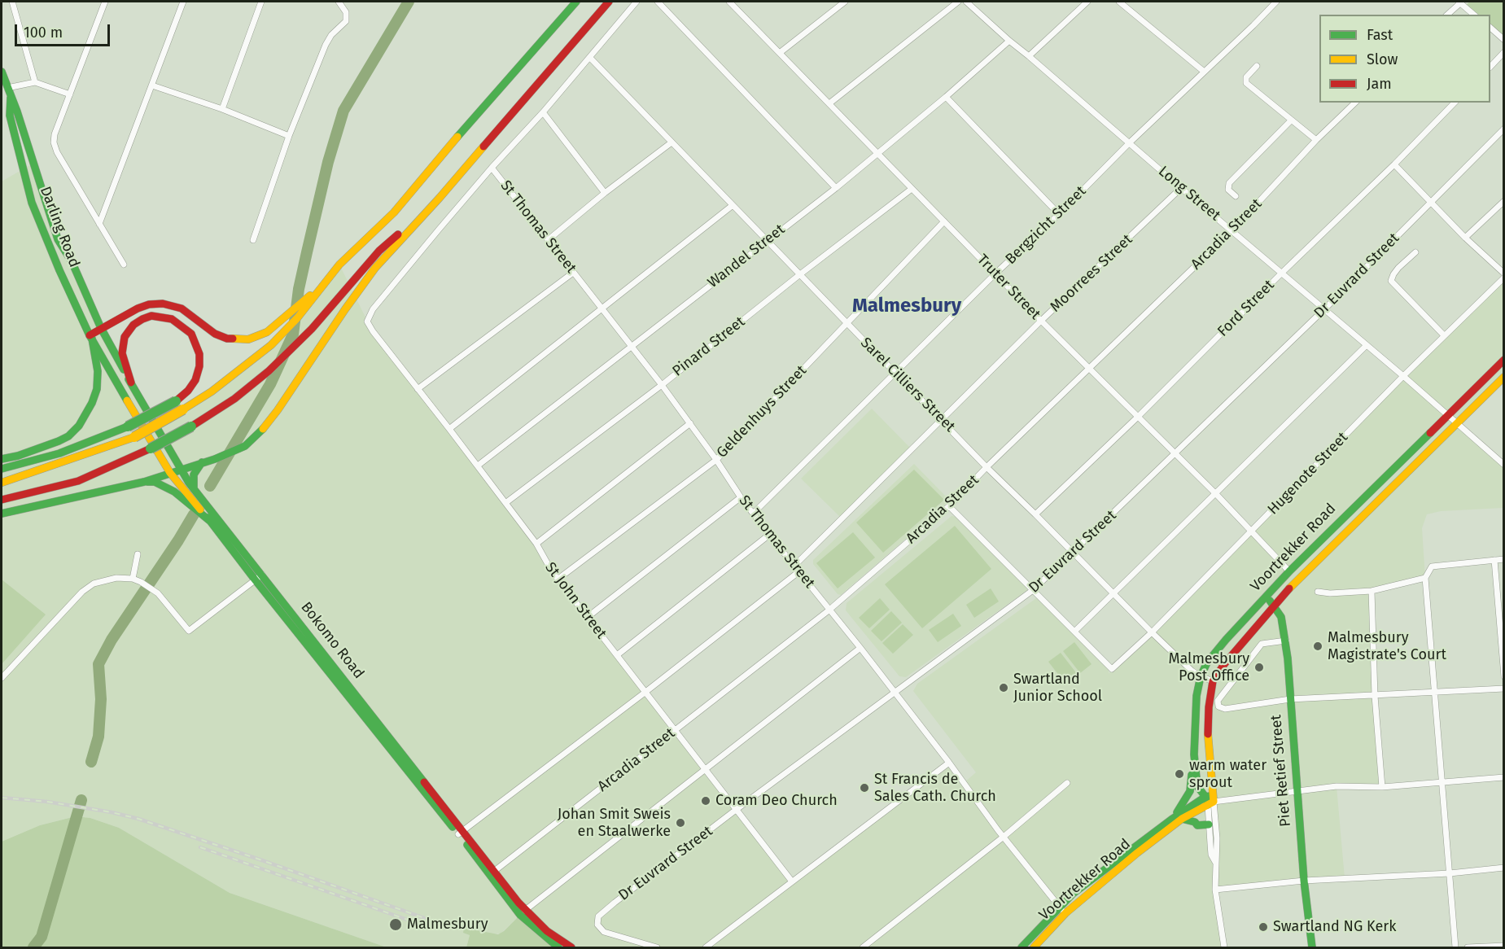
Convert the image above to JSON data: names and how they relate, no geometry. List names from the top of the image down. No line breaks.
{"streets":{"main road":["Darling Road","Voortrekker Road","Bokomo Road","Piet Retief Street"],"street":["Long Street","Bergzicht Street","St Thomas Street","Arcadia Street","Wandel Street","Moorrees Street","Dr Euvrard Street","Truter Street","Ford Street","Pinard Street","Sarel Cilliers Street","Geldenhuys Street","Hugenote Street","St John Street"]},"crossings":[["Long Street","Bergzicht Street"],["Long Street","Arcadia Street"],["Long Street","Wandel Street"],["Long Street","Moorrees Street"],["Long Street","Dr Euvrard Street"],["Long Street","Ford Street"],["Long Street","Hugenote Street"],["Long Street","Voortrekker Road"],["Bergzicht Street","St Thomas Street"],["Bergzicht Street","Truter Street"],["Bergzicht Street","Sarel Cilliers Street"],["Darling Road","Bokomo Road"],["St Thomas Street","Arcadia Street"],["St Thomas Street","Wandel Street"],["St Thomas Street","Moorrees Street"],["St Thomas Street","Dr Euvrard Street"],["St Thomas Street","Pinard Street"],["St Thomas Street","Geldenhuys Street"],["St Thomas Street","Voortrekker Road"],["St Thomas Street","St John Street"],["Arcadia Street","Truter Street"],["Arcadia Street","Sarel Cilliers Street"],["Arcadia Street","St John Street"],["Arcadia Street","Bokomo Road"],["Wandel Street","Truter Street"],["Wandel Street","Sarel Cilliers Street"],["Wandel Street","St John Street"],["Moorrees Street","Truter Street"],["Moorrees Street","Sarel Cilliers Street"],["Dr Euvrard Street","Truter Street"],["Dr Euvrard Street","Sarel Cilliers Street"],["Dr Euvrard Street","St John Street"],["Truter Street","Ford Street"],["Truter Street","Pinard Street"],["Truter Street","Geldenhuys Street"],["Truter Street","Hugenote Street"],["Truter Street","Voortrekker Road"],["Ford Street","Sarel Cilliers Street"],["Pinard Street","Sarel Cilliers Street"],["Pinard Street","St John Street"],["Sarel Cilliers Street","Geldenhuys Street"],["Sarel Cilliers Street","Hugenote Street"],["Sarel Cilliers Street","Voortrekker Road"],["Geldenhuys Street","St John Street"],["Voortrekker Road","Piet Retief Street"]],"districts":["Malmesbury"],"places":["Malmesbury Magistrate's Court","Malmesbury Post Office","Swartland Junior School","warm water sprout","St Francis de Sales Cath. Church","Coram Deo Church","Johan Smit Sweis en Staalwerke","Malmesbury","Swartland NG Kerk"],"legend":["Fast","Slow","Jam"],"scale_bar":"100 m"}
